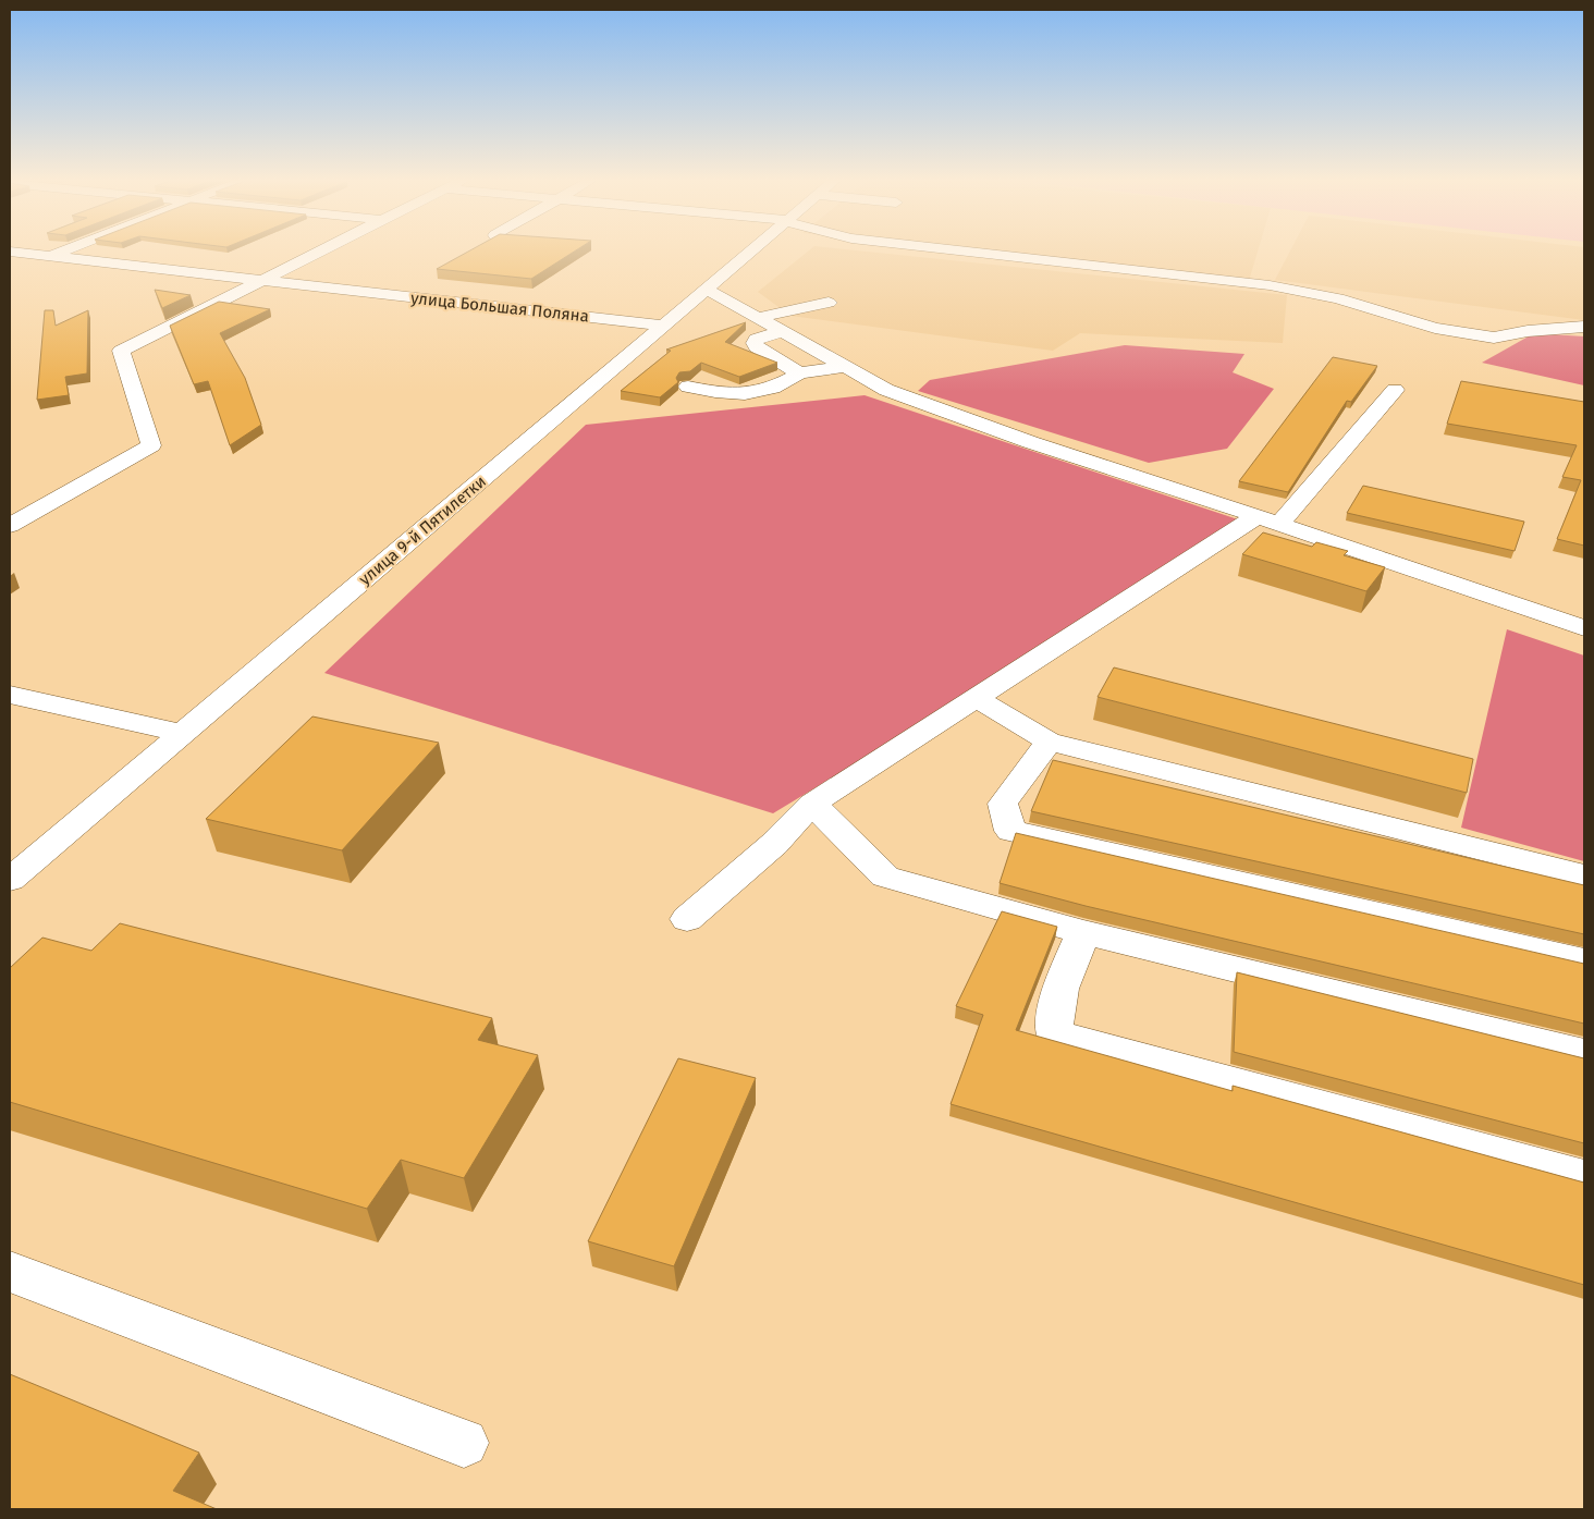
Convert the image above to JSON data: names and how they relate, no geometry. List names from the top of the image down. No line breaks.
{"streets":{"street":["улица Большая Поляна","улица 9-й Пятилетки"]},"crossings":[["улица Большая Поляна","улица 9-й Пятилетки"]]}
